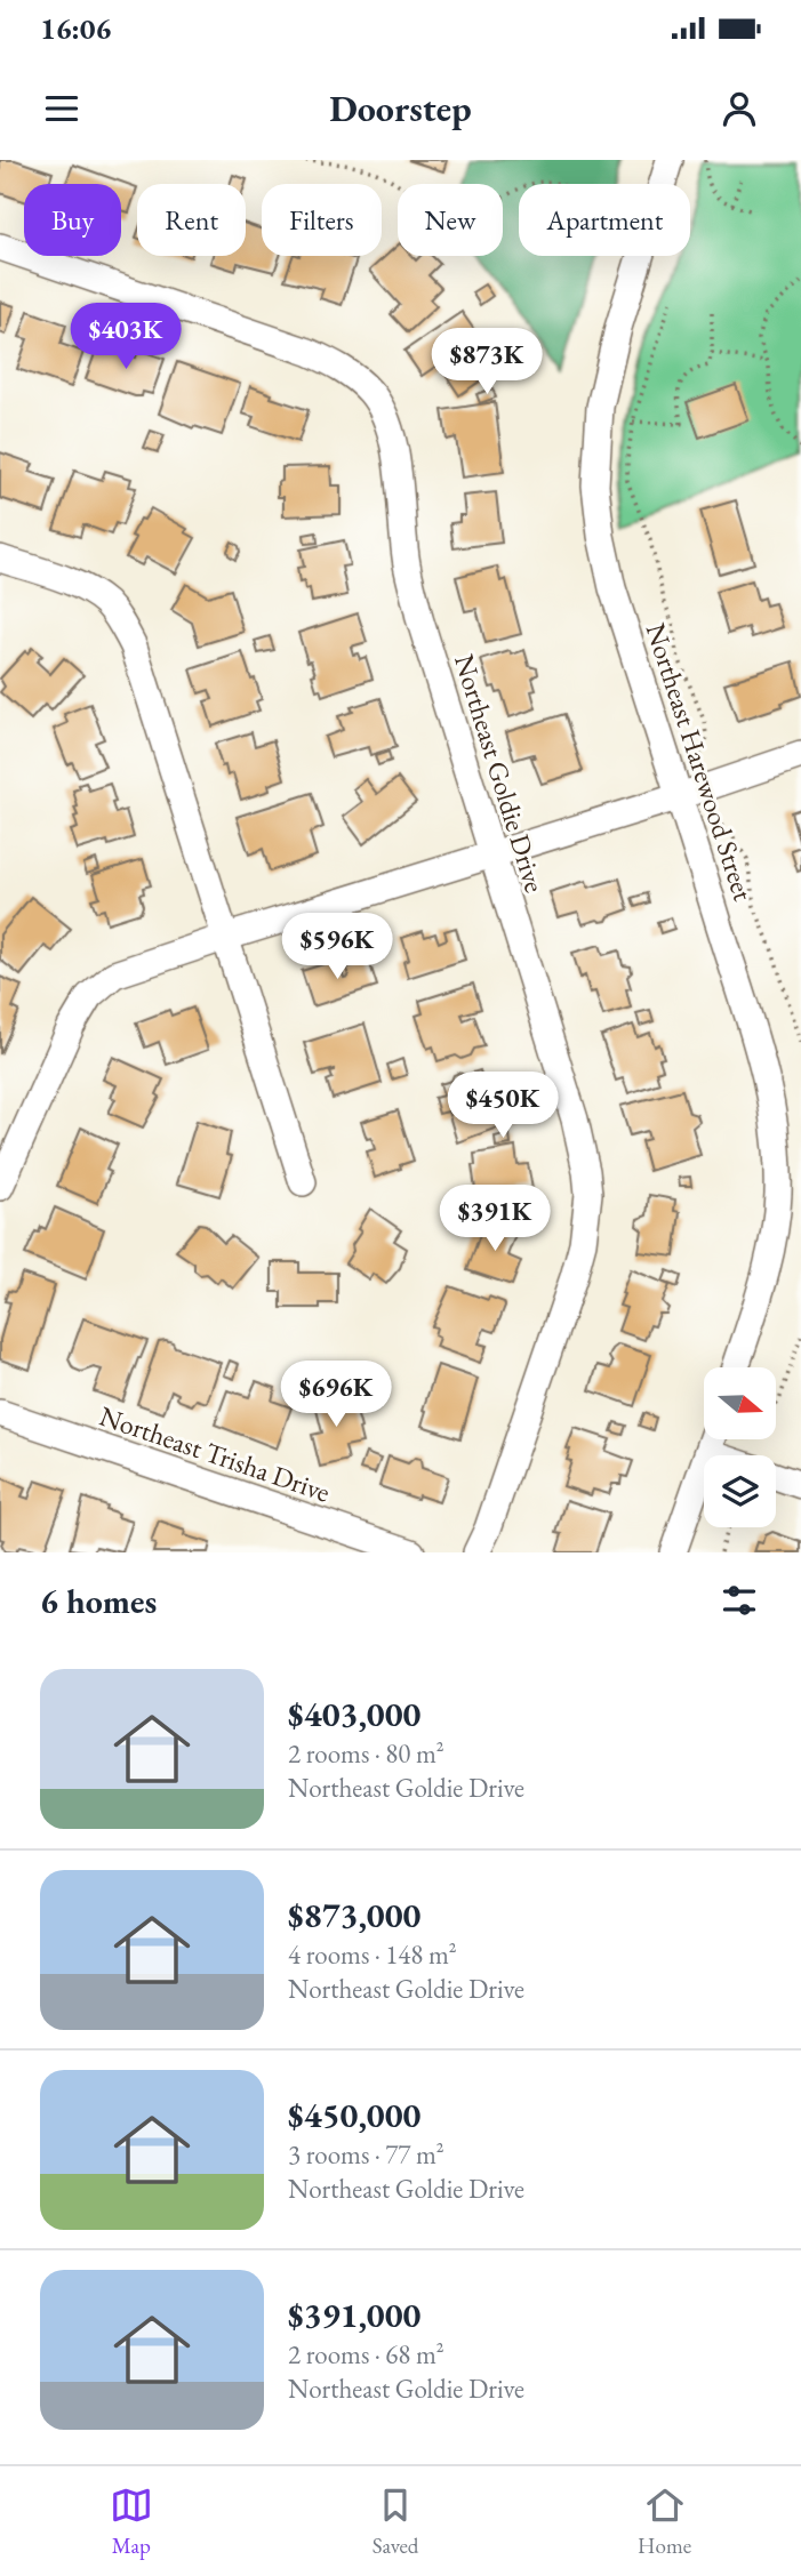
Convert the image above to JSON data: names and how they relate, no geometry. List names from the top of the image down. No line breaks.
{"streets":{"street":["Northeast Harewood Street","Northeast Goldie Drive","Northeast Trisha Drive"]},"north":"right","page":{"status":"16:06","header":"Doorstep","chip":["Buy","Rent","Filters","New","Apartment"],"price":["$403K","$873K","$596K","$450K","$391K","$696K"],"heading":"6 homes","list":[{"name":"$403,000","note":"2 rooms · 80 m² · Northeast Goldie Drive"},{"name":"$873,000","note":"4 rooms · 148 m² · Northeast Goldie Drive"},{"name":"$450,000","note":"3 rooms · 77 m² · Northeast Goldie Drive"},{"name":"$391,000","note":"2 rooms · 68 m² · Northeast Goldie Drive"}],"tabs":["Map","Saved","Home"]}}
